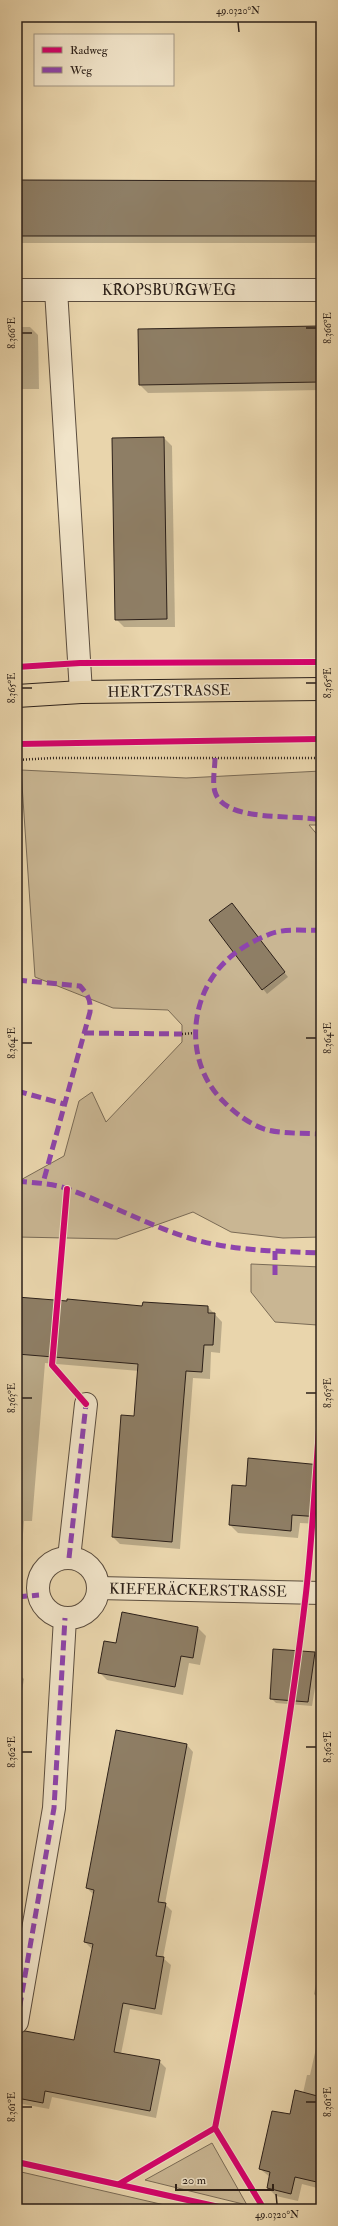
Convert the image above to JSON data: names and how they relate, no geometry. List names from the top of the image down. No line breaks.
{"streets":{"main road":["HERTZSTRASSE"],"street":["KROPSBURGWEG","KIEFERÄCKERSTRASSE"]},"legend":["Radweg","Weg"],"scale_bar":"20 m","coordinates":["49.0320°N","8.366°E","8.365°E","8.364°E","8.363°E","8.362°E","8.361°E"]}
